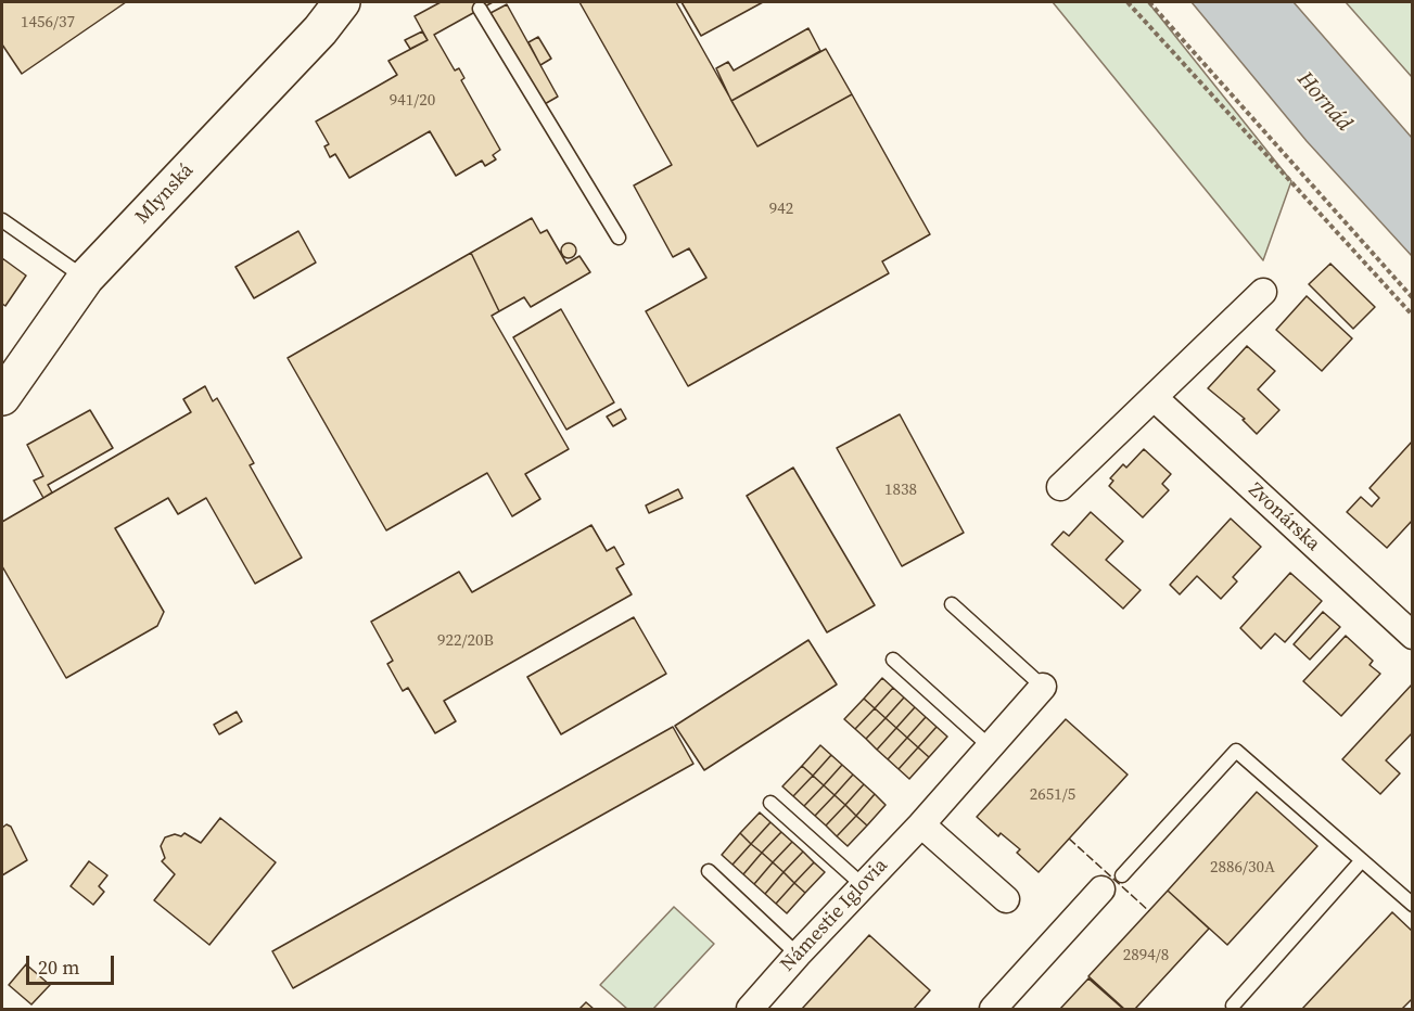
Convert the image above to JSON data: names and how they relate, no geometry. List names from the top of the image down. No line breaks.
{"streets":{"street":["Mlynská","Zvonárska","Námestie Iglovia"]},"water":["Hornád"],"house_numbers":["1456/37","941/20","942","1838","922/20B","2651/5","2886/30A","2894/8"],"scale_bar":"20 m"}
